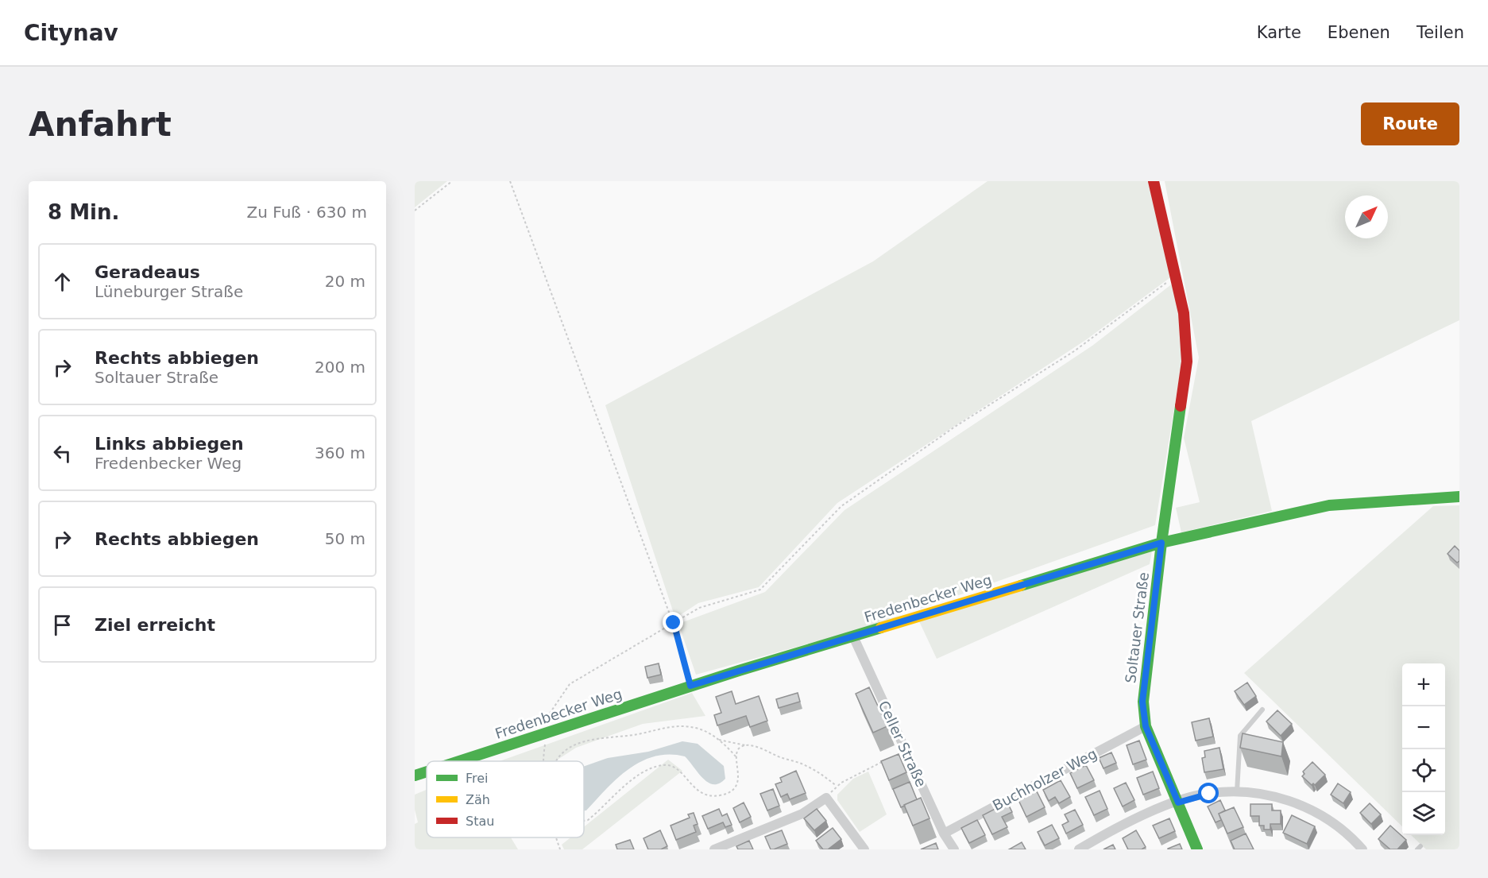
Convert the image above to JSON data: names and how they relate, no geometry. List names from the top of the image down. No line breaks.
{"streets":{"street":["Fredenbecker Weg","Soltauer Straße","Celler Straße","Buchholzer Weg"]},"crossings":[["Fredenbecker Weg","Soltauer Straße"],["Fredenbecker Weg","Celler Straße"],["Soltauer Straße","Buchholzer Weg"],["Celler Straße","Buchholzer Weg"]],"legend":["Frei","Zäh","Stau"],"north":"top right","page":{"header":"Citynav","nav":["Karte","Ebenen","Teilen"],"buttons":"Route","title":"Anfahrt","heading":["8 Min.","Zu Fuß · 630 m"],"list":[["Geradeaus","Lüneburger Straße","20 m"],["Rechts abbiegen","Soltauer Straße","200 m"],["Links abbiegen","Fredenbecker Weg","360 m"],["Rechts abbiegen","50 m"],"Ziel erreicht"],"map_buttons":["+","−"]}}
